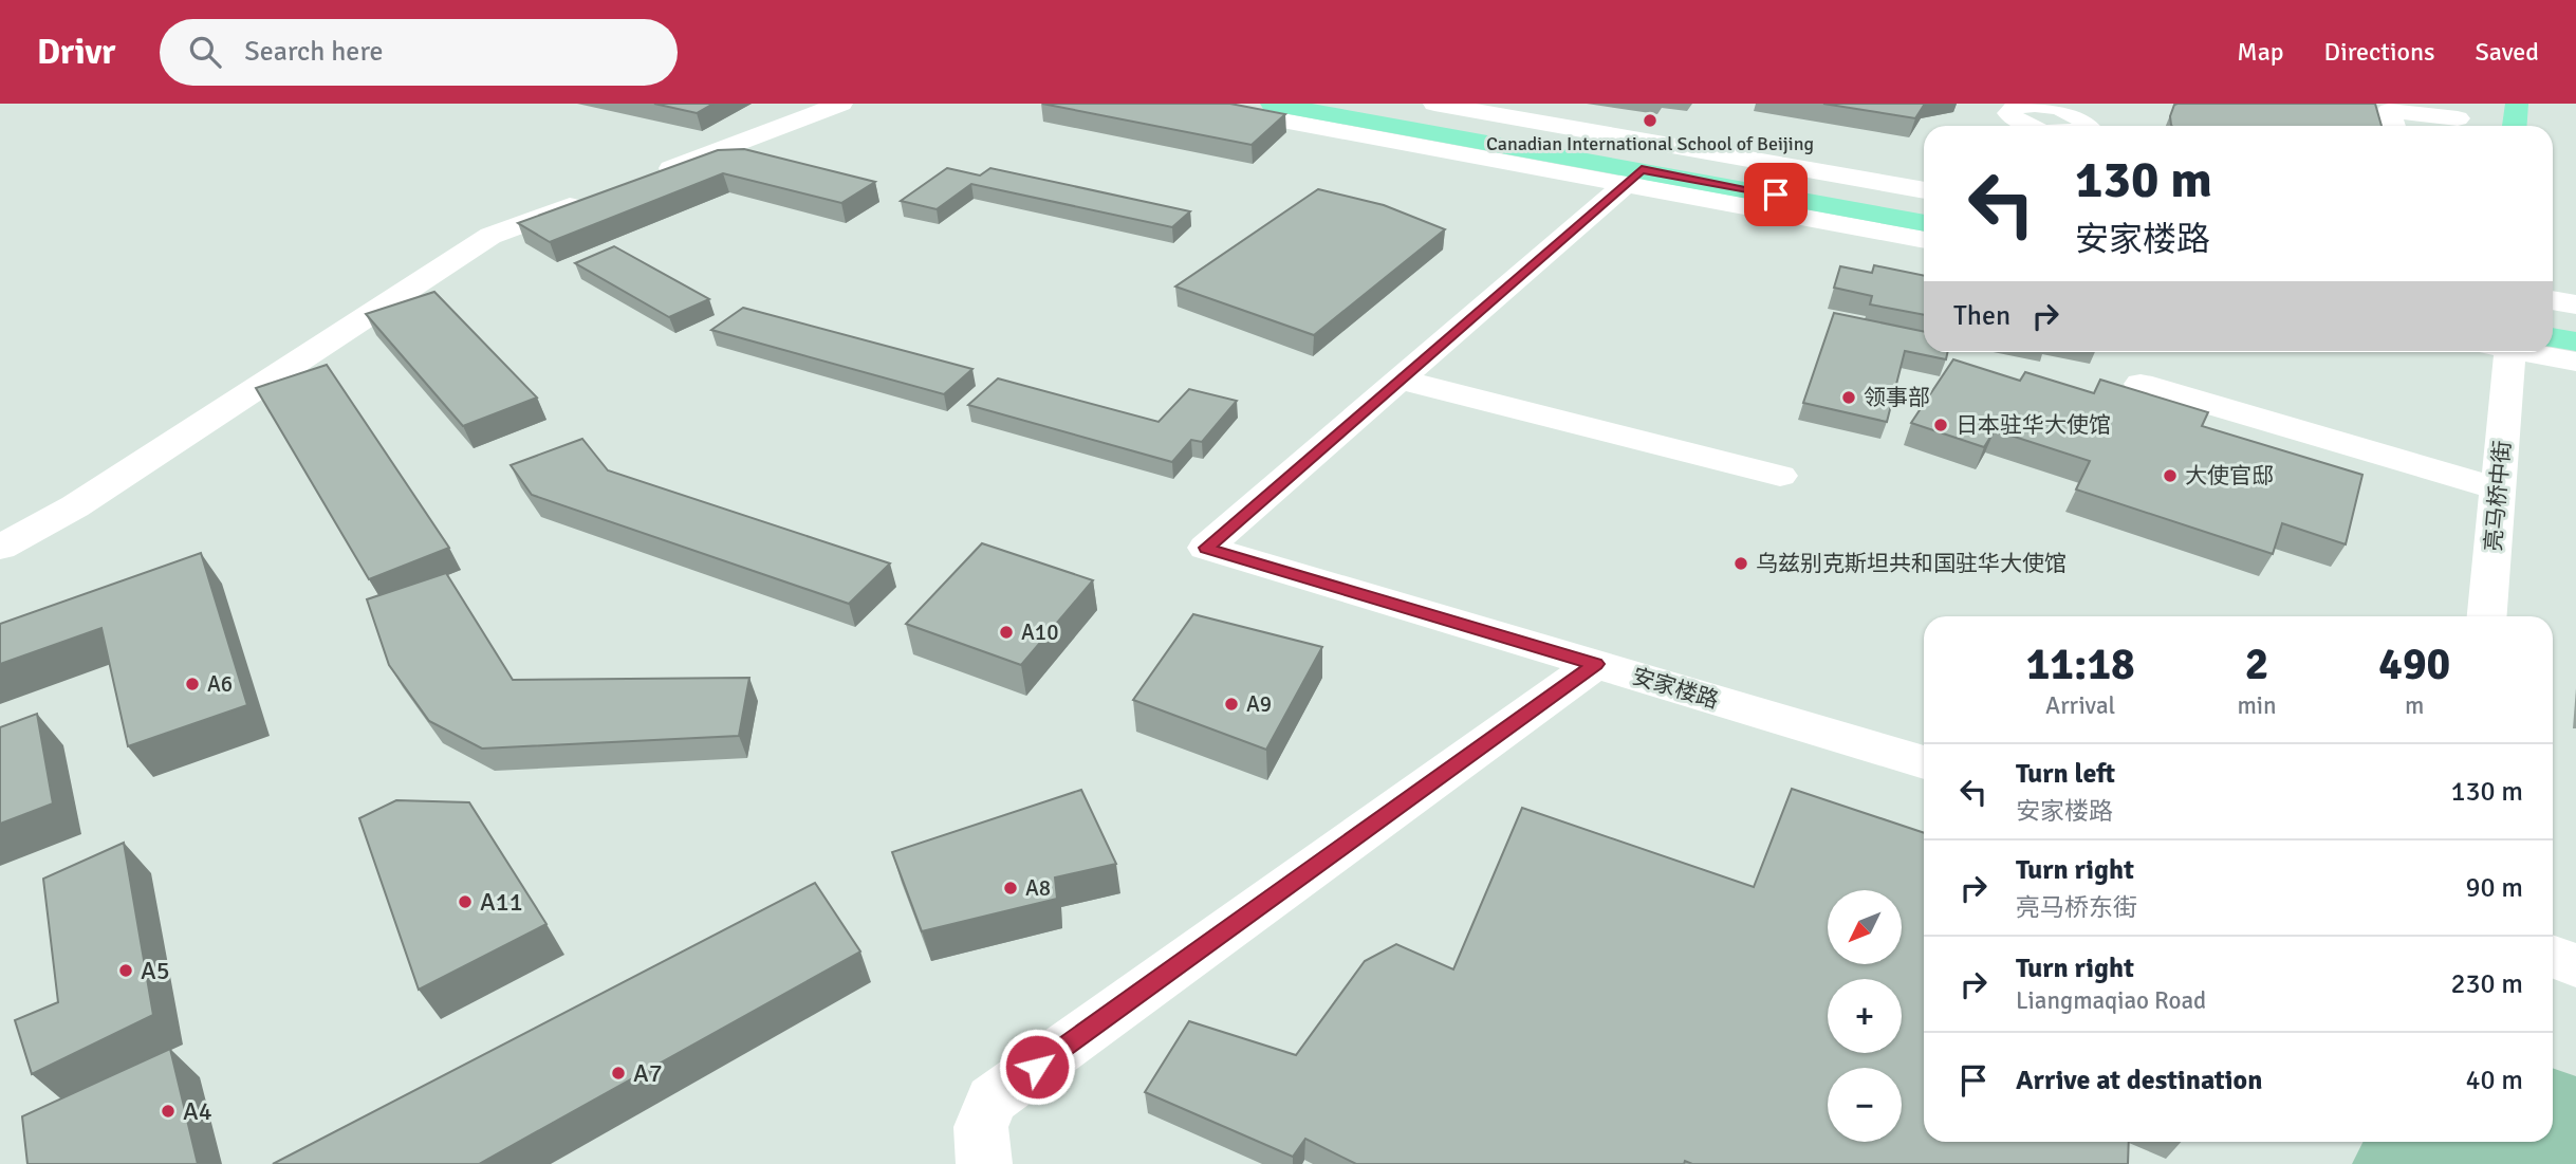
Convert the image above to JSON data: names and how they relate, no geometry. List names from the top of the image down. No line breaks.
{"streets":{"street":["亮马桥中街","安家楼路"]},"places":["Canadian International School of Beijing","领事部","日本驻华大使馆","大使官邸","乌兹别克斯坦共和国驻华大使馆","A10","A6","A9","A8","A11","A5","A7","A4"],"north":"bottom left","page":{"header":"Drivr","search":"Search here","nav":["Map","Directions","Saved"],"turn":["130 m","安家楼路"],"then":"Then","eta":["11:18","Arrival","2","min","490","m"],"list":[{"name":"Turn left","note":"安家楼路","value":"130 m"},{"name":"Turn right","note":"亮马桥东街","value":"90 m"},{"name":"Turn right","note":"Liangmaqiao Road","value":"230 m"},{"name":"Arrive at destination","value":"40 m"}],"map_buttons":["+","−"]}}
